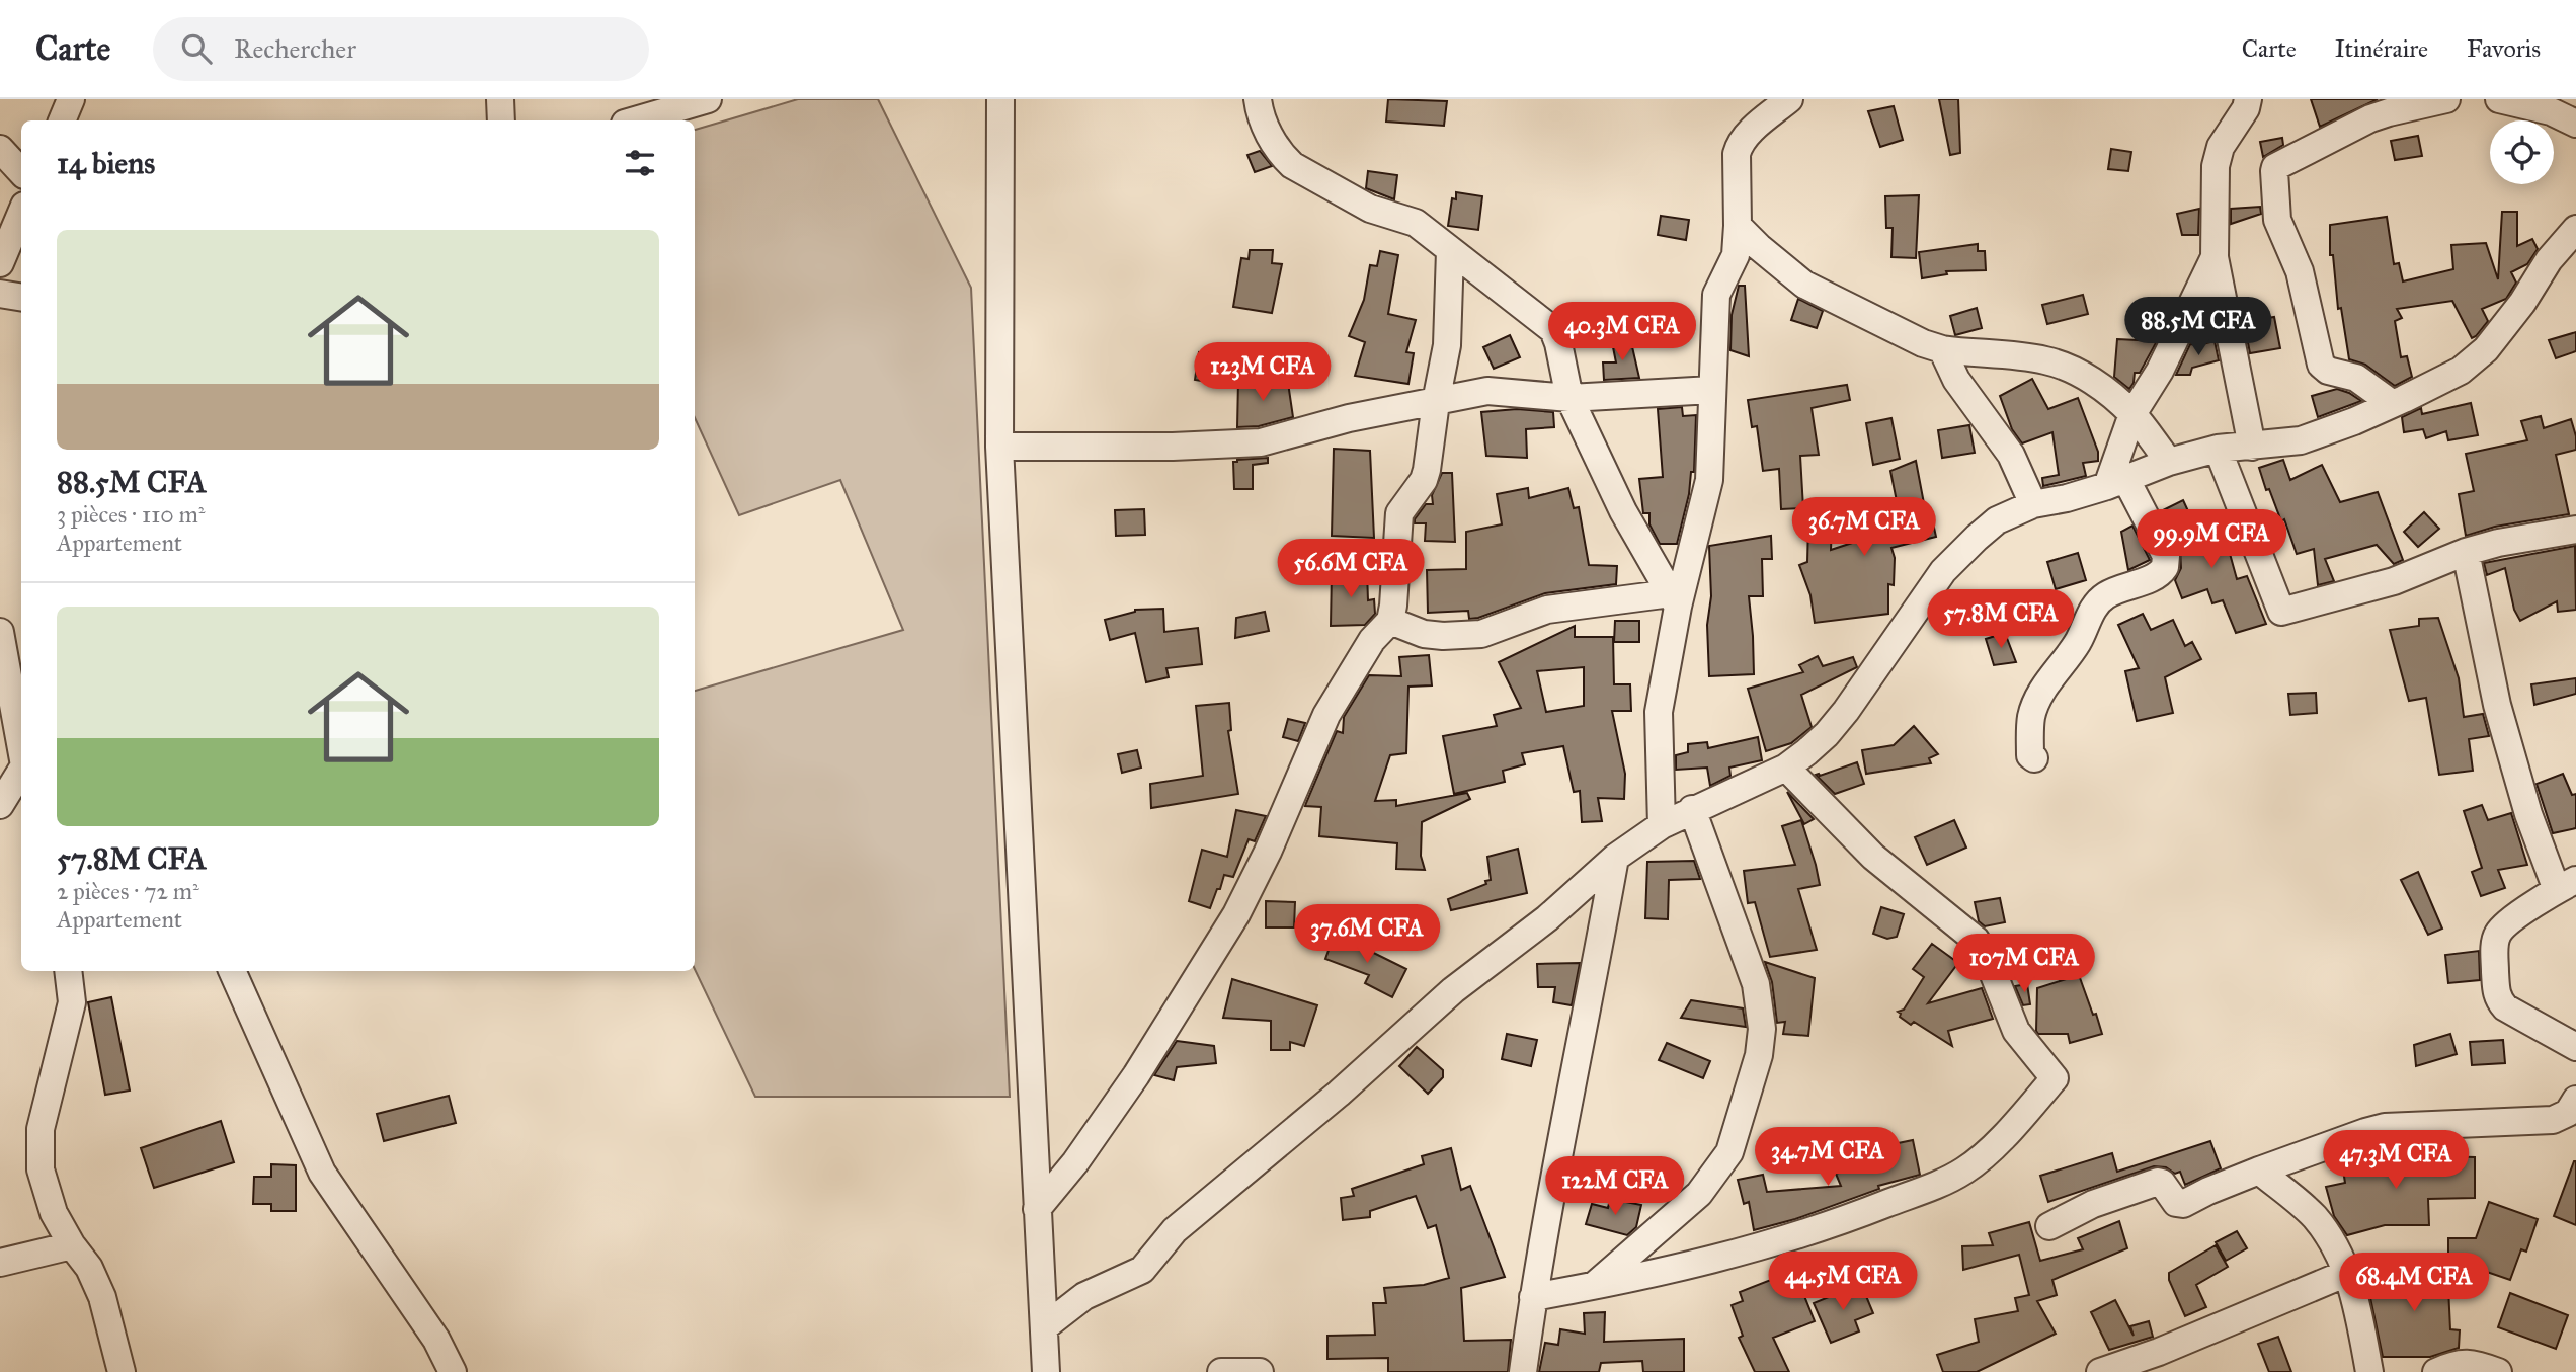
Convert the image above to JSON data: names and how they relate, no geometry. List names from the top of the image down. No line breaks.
{"page":{"header":"Carte","search":"Rechercher","nav":["Carte","Itinéraire","Favoris"],"heading":"14 biens","list":[{"name":"88.5M CFA","note":"3 pièces · 110 m² · Appartement"},{"name":"57.8M CFA","note":"2 pièces · 72 m² · Appartement"}],"price":["88.5M CFA","40.3M CFA","123M CFA","36.7M CFA","99.9M CFA","56.6M CFA","57.8M CFA","37.6M CFA","107M CFA","34.7M CFA","47.3M CFA","122M CFA","44.5M CFA","68.4M CFA"]}}
